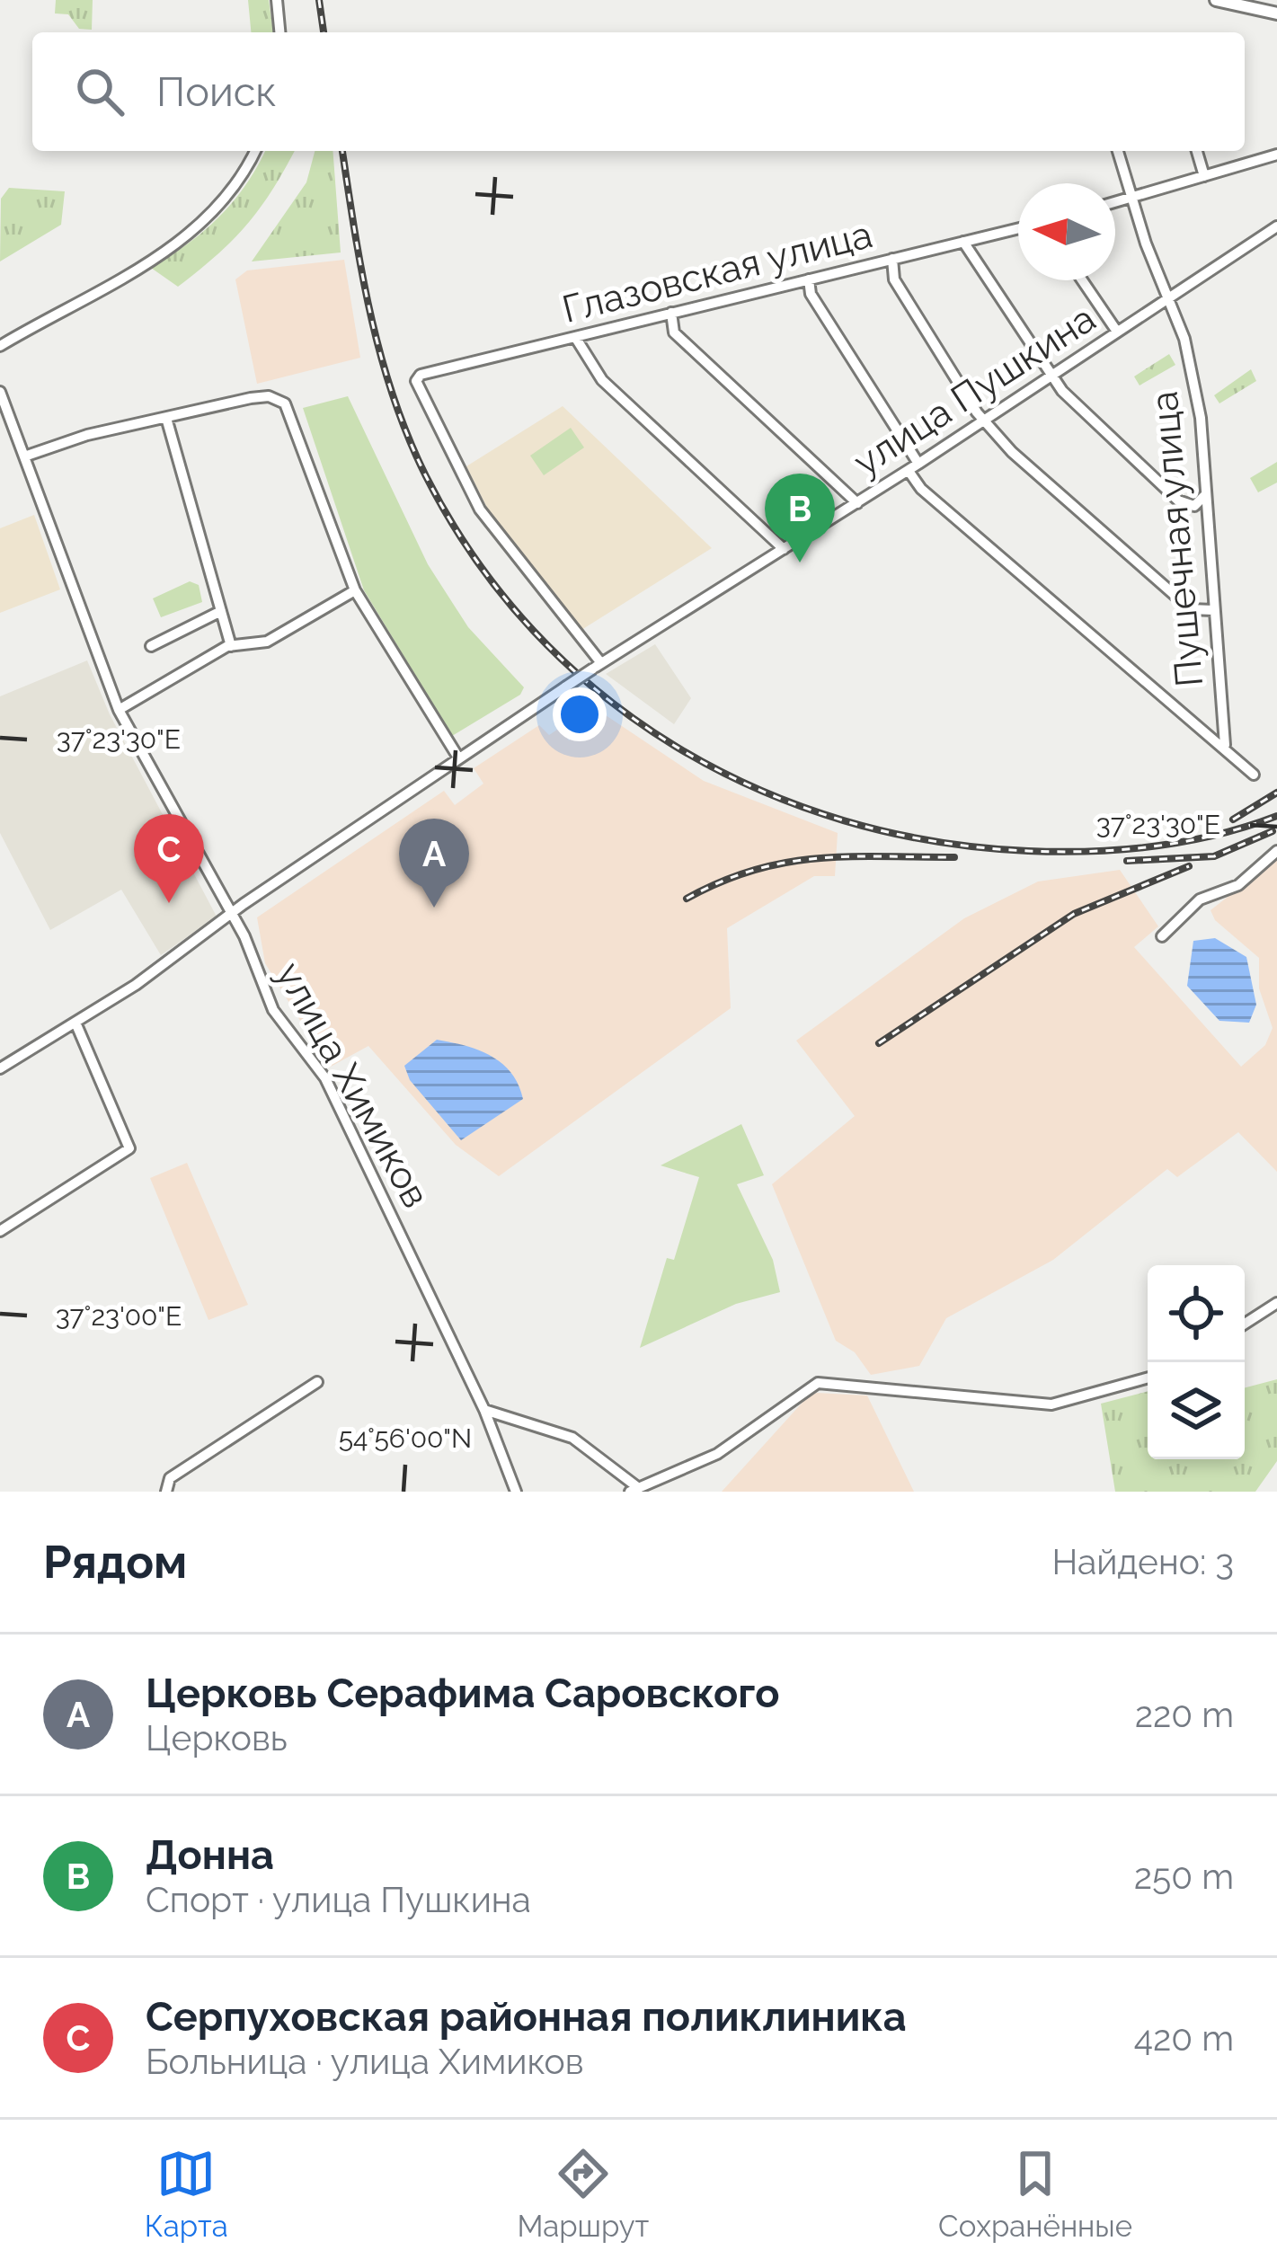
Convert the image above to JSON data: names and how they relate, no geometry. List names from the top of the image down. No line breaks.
{"streets":{"street":["Глазовская улица","улица Пушкина","Пушечная улица","улица Химиков"]},"crossings":[["Глазовская улица","улица Пушкина"],["улица Пушкина","Пушечная улица"]],"north":"left","page":{"search":"Поиск","pins":["B","C","A"],"heading":["Рядом","Найдено: 3"],"list":[{"mark":"A","name":"Церковь Серафима Саровского","note":"Церковь","value":"220 m"},{"mark":"B","name":"Донна","note":"Спорт · улица Пушкина","value":"250 m"},{"mark":"C","name":"Серпуховская районная поликлиника","note":"Больница · улица Химиков","value":"420 m"}],"nav":["Карта","Маршрут","Сохранённые"]},"coordinates":["37°23'30\"E","37°23'00\"E","54°56'00\"N"]}
